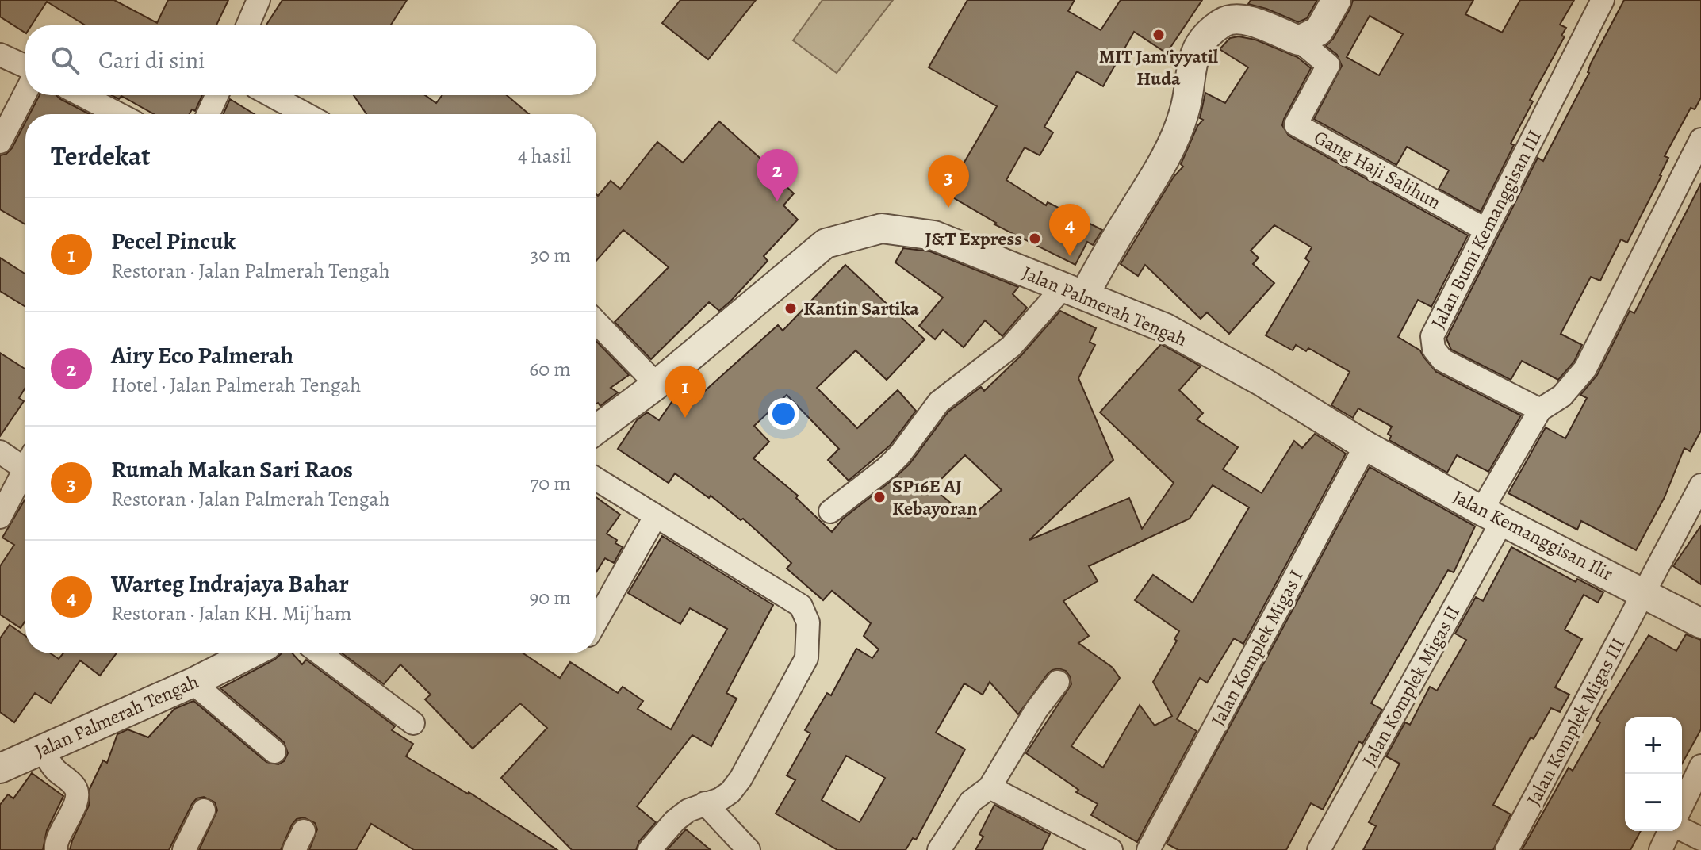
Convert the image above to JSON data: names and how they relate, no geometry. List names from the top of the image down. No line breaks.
{"streets":{"street":["Gang Haji Salihun","Jalan Bumi Kemanggisan III","Jalan Palmerah Tengah","Jalan Kemanggisan Ilir","Jalan Komplek Migas I","Jalan Komplek Migas II","Jalan Komplek Migas III"]},"crossings":[["Gang Haji Salihun","Jalan Bumi Kemanggisan III"],["Jalan Bumi Kemanggisan III","Jalan Komplek Migas II"],["Jalan Palmerah Tengah","Jalan Kemanggisan Ilir"],["Jalan Palmerah Tengah","Jalan Komplek Migas I"],["Jalan Kemanggisan Ilir","Jalan Komplek Migas I"],["Jalan Kemanggisan Ilir","Jalan Komplek Migas II"],["Jalan Kemanggisan Ilir","Jalan Komplek Migas III"]],"places":["MIT Jam'iyyatil Huda","J&T Express","Kantin Sartika","SP16E AJ Kebayoran"],"page":{"search":"Cari di sini","heading":["Terdekat","4 hasil"],"pins":["2","3","4","1"],"list":[{"mark":"1","name":"Pecel Pincuk","note":"Restoran · Jalan Palmerah Tengah","value":"30 m"},{"mark":"2","name":"Airy Eco Palmerah","note":"Hotel · Jalan Palmerah Tengah","value":"60 m"},{"mark":"3","name":"Rumah Makan Sari Raos","note":"Restoran · Jalan Palmerah Tengah","value":"70 m"},{"mark":"4","name":"Warteg Indrajaya Bahar","note":"Restoran · Jalan KH. Mij'ham","value":"90 m"}],"map_buttons":["+","−"]}}
